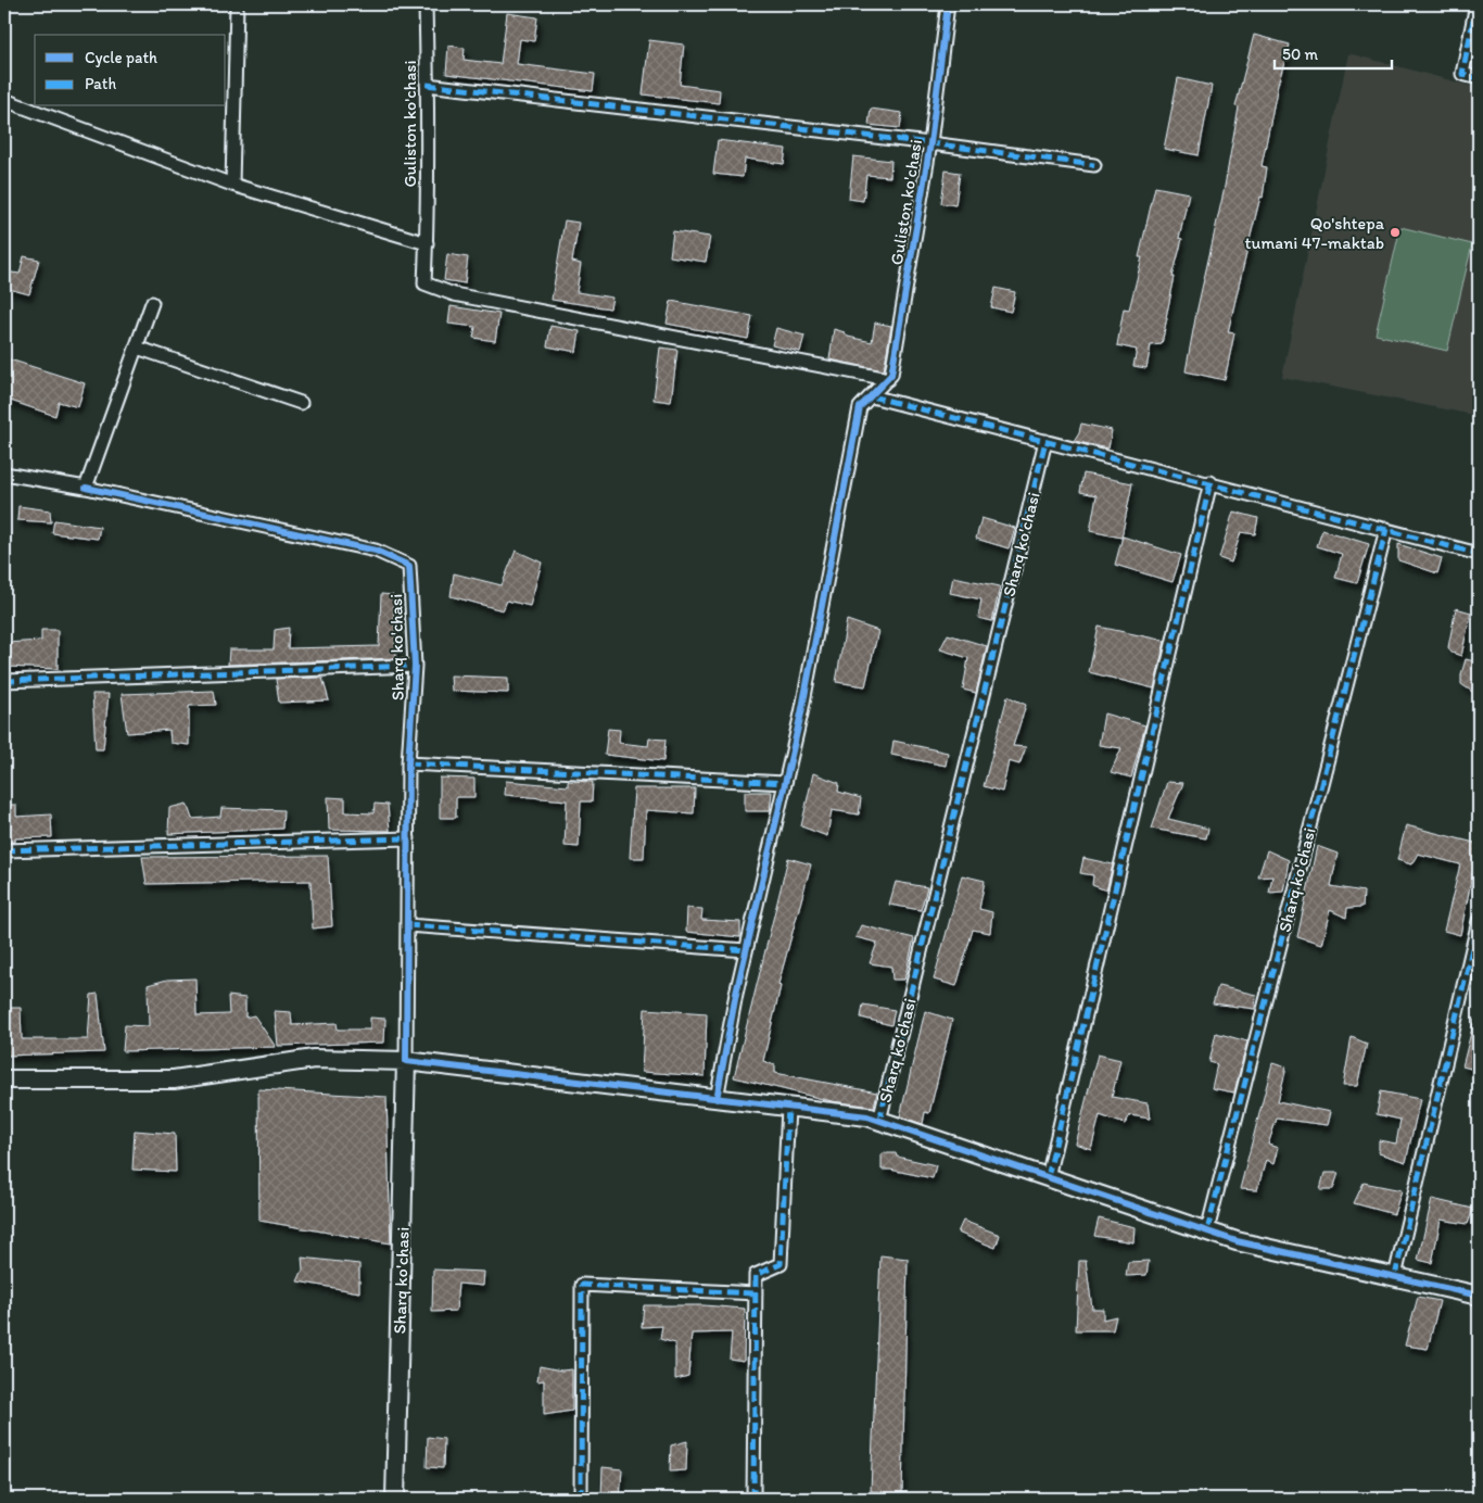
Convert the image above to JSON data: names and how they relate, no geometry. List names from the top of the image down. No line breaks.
{"streets":{"street":["Guliston ko'chasi","Sharq ko'chasi"]},"places":["Qo'shtepa tumani 47-maktab"],"legend":["Cycle path","Path"],"scale_bar":"50 m"}
